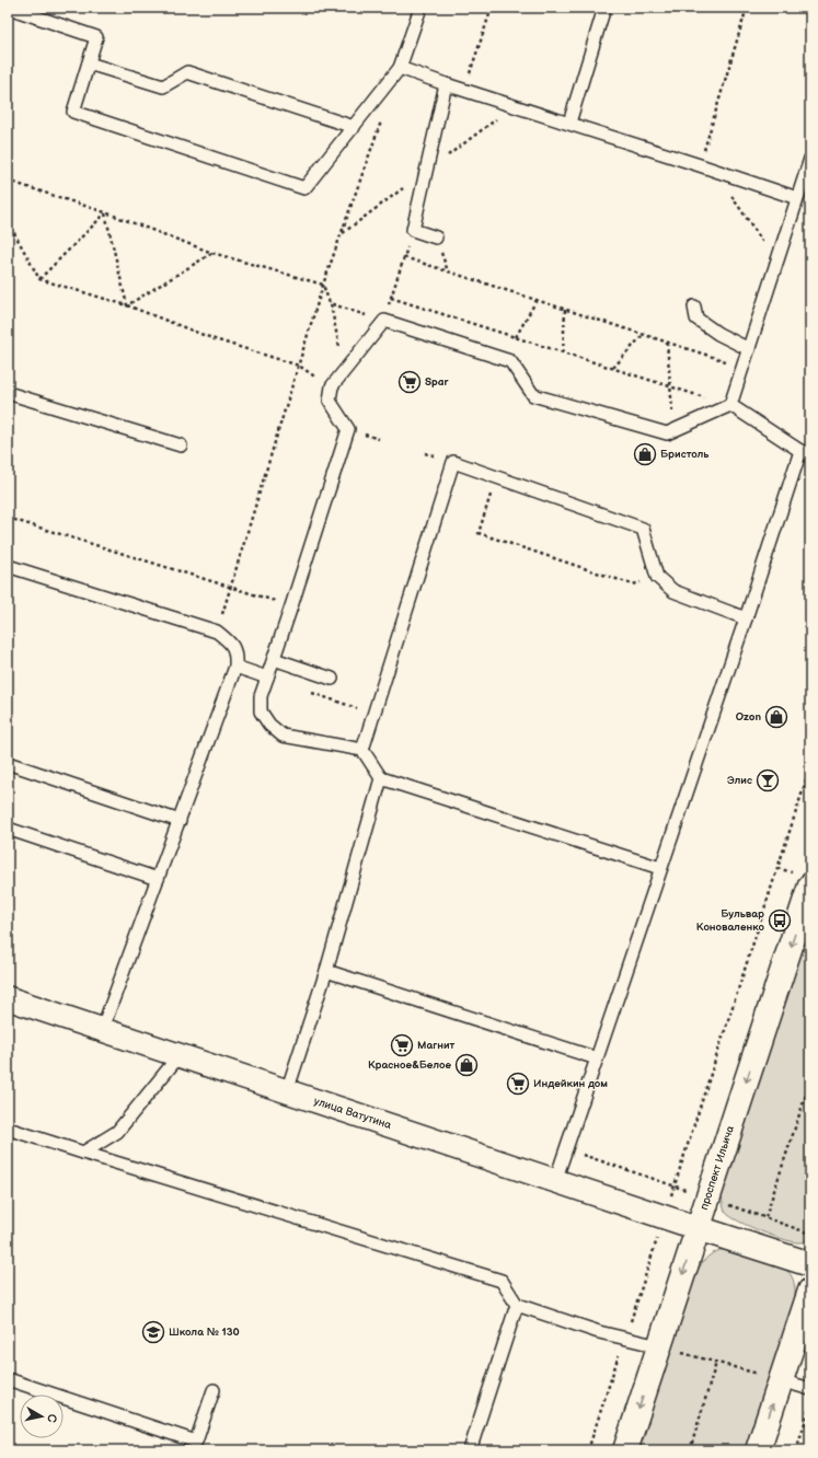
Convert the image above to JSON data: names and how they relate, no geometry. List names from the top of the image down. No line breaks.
{"streets":{"street":["улица Ватутина","проспект Ильича"]},"crossings":[["улица Ватутина","проспект Ильича"]],"one_way":["проспект Ильича"],"places":{"supermarket":["Spar","Магнит","Индейкин дом"],"shop":["Бристоль","Ozon","Красное&Белое"],"bar":["Элис"],"bus stop":["Бульвар Коноваленко"],"school or university":["Школа № 130"]},"north":"right"}
